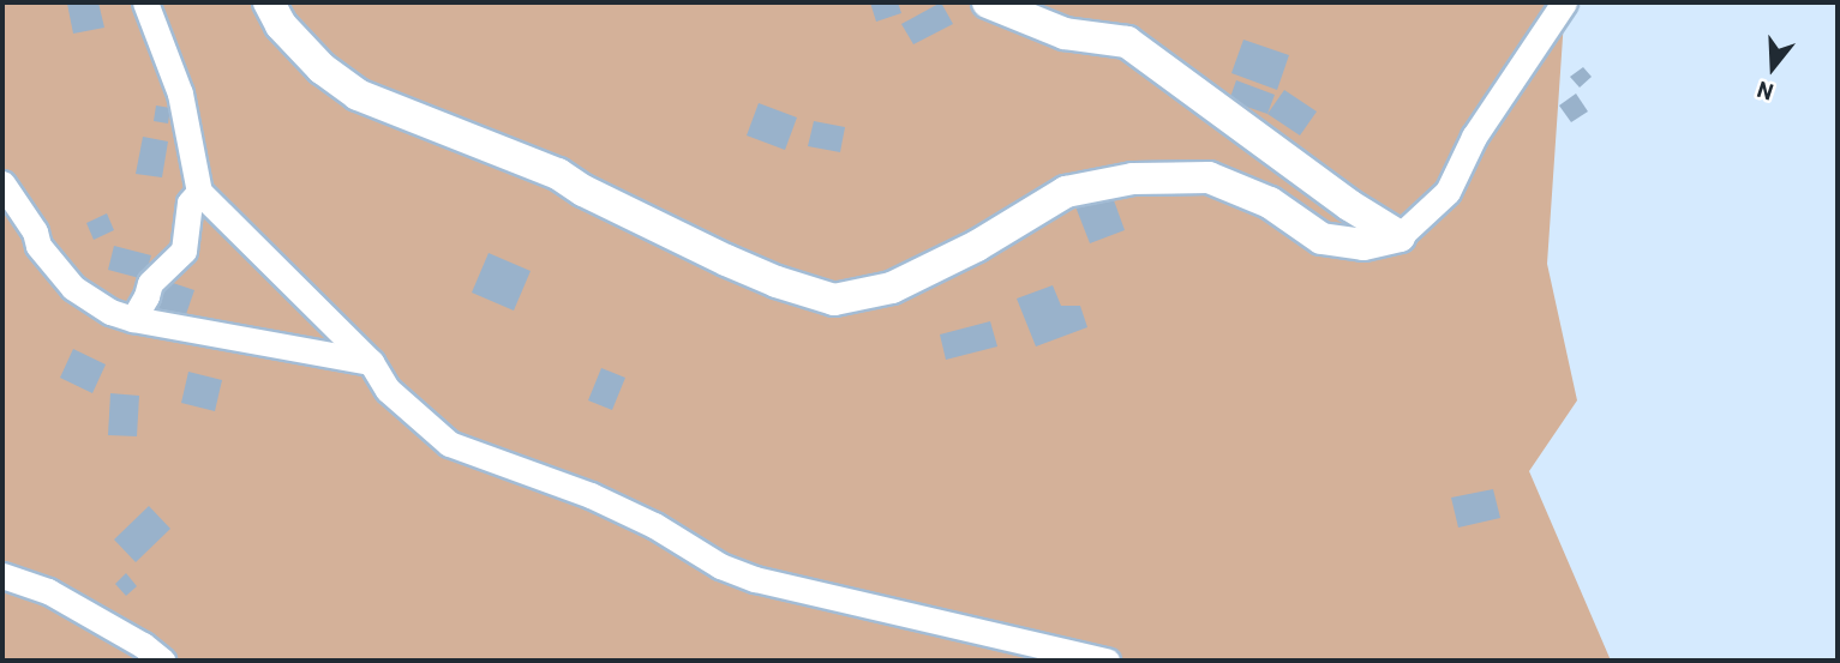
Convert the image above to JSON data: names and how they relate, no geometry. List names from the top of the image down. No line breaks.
{"north":"bottom"}
